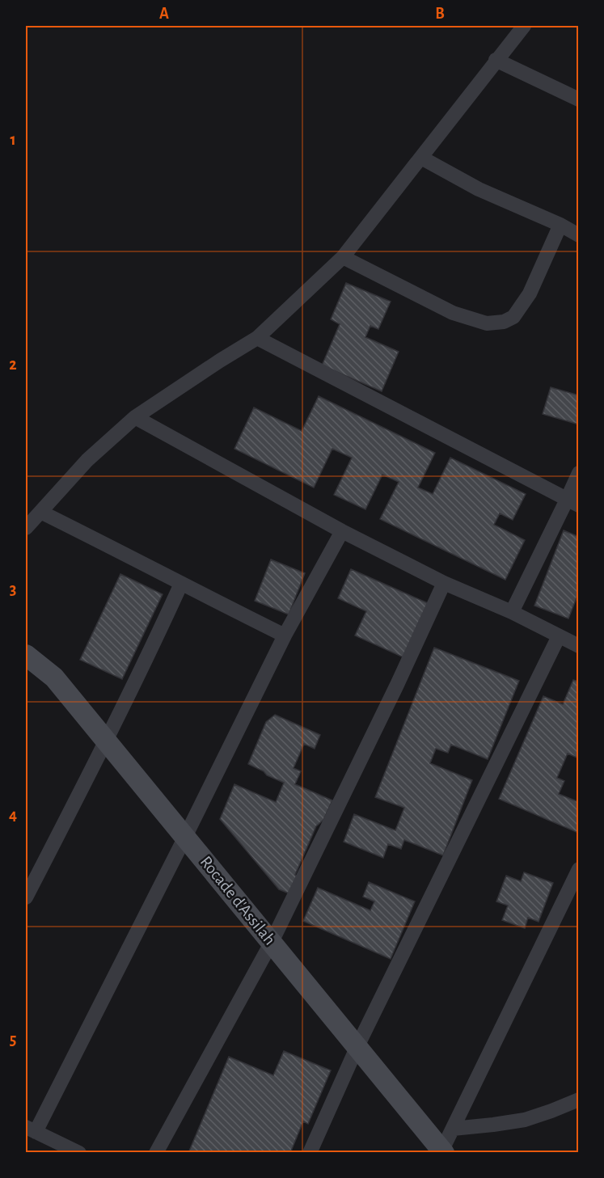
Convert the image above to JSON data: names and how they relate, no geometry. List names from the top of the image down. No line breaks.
{"streets":{"street":["Rocade d'Assilah"]},"grid":{"columns":["A","B"],"rows":["1","2","3","4","5"]}}
